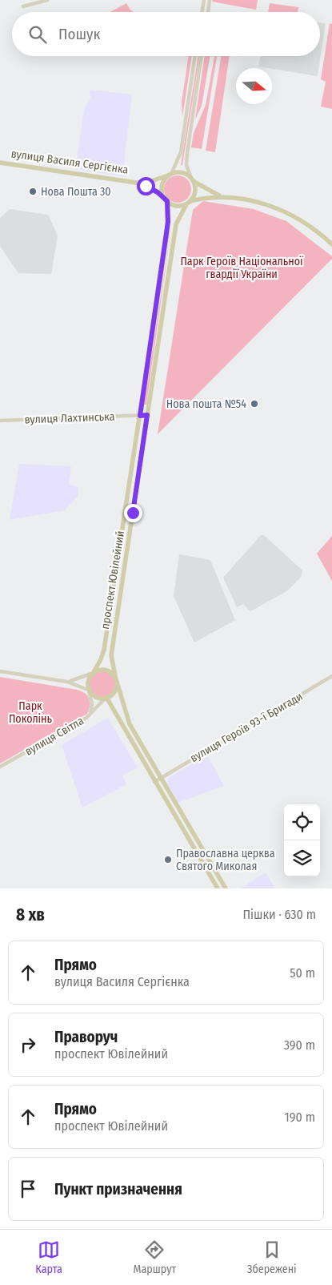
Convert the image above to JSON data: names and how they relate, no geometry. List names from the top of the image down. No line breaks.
{"streets":{"main road":["вулиця Василя Сергієнка","проспект Ювілейний"],"street":["вулиця Лахтинська","вулиця Героїв 93-ї Бригади","вулиця Світла"]},"crossings":[["вулиця Василя Сергієнка","проспект Ювілейний"],["вулиця Лахтинська","проспект Ювілейний"],["проспект Ювілейний","вулиця Світла"]],"parks":["Парк Героїв Національної гвардії України","Парк Поколінь"],"places":["Нова Пошта 30","Нова пошта №54","Православна церква Святого Миколая"],"north":"right","page":{"search":"Пошук","heading":["8 хв","Пішки · 630 m"],"list":[["Прямо","вулиця Василя Сергієнка","50 m"],["Праворуч","проспект Ювілейний","390 m"],["Прямо","проспект Ювілейний","190 m"],"Пункт призначення"],"nav":["Карта","Маршрут","Збережені"]}}
